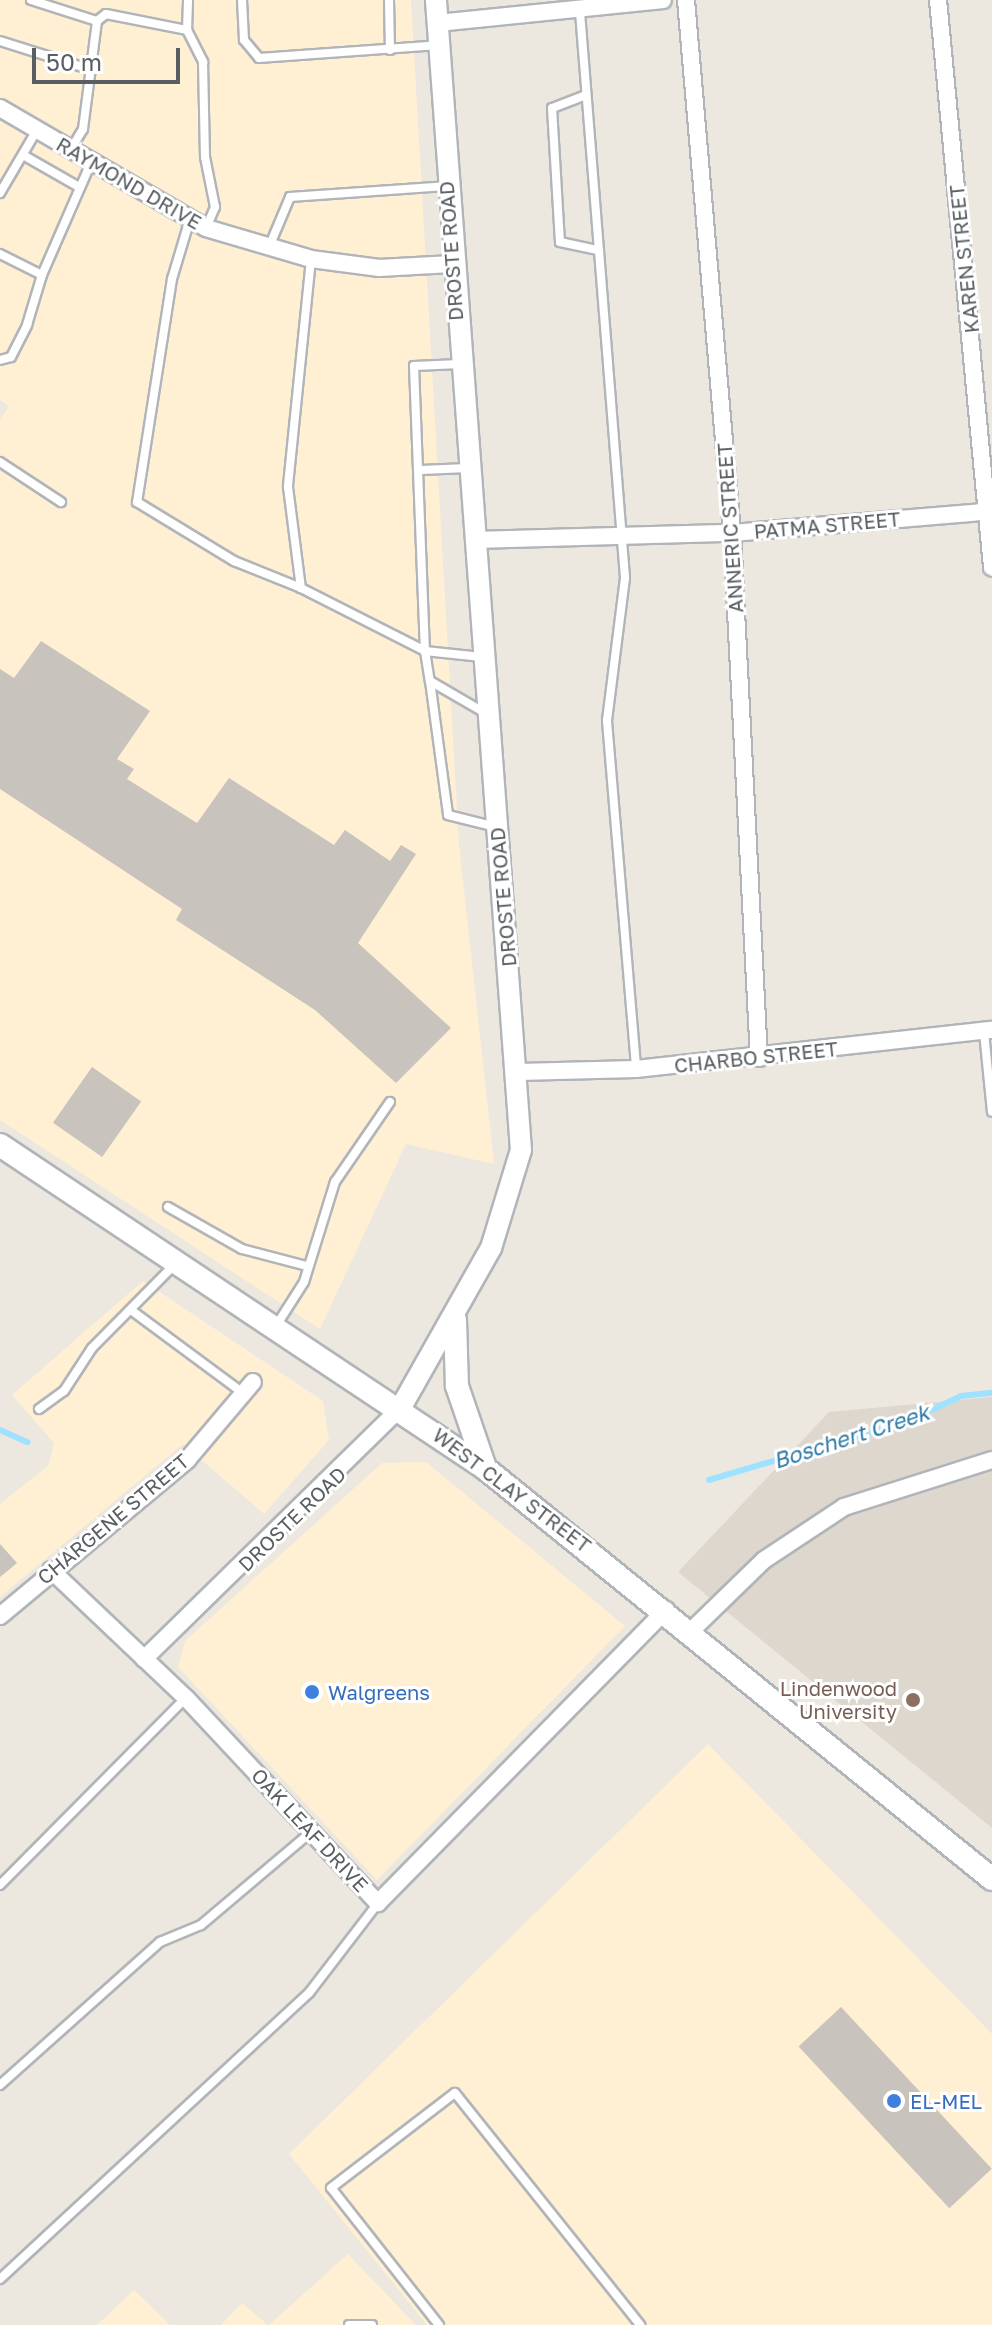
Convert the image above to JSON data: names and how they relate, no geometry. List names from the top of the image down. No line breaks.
{"streets":{"main road":["WEST CLAY STREET"],"street":["RAYMOND DRIVE","DROSTE ROAD","KAREN STREET","PATMA STREET","ANNERIC STREET","CHARBO STREET","CHARGENE STREET","OAK LEAF DRIVE"]},"crossings":[["RAYMOND DRIVE","DROSTE ROAD"],["DROSTE ROAD","PATMA STREET"],["DROSTE ROAD","CHARBO STREET"],["DROSTE ROAD","WEST CLAY STREET"],["DROSTE ROAD","OAK LEAF DRIVE"],["KAREN STREET","PATMA STREET"],["PATMA STREET","ANNERIC STREET"],["ANNERIC STREET","CHARBO STREET"],["WEST CLAY STREET","OAK LEAF DRIVE"],["CHARGENE STREET","OAK LEAF DRIVE"]],"water":["Boschert Creek"],"places":["Walgreens","Lindenwood University","EL-MEL"],"scale_bar":"50 m"}
